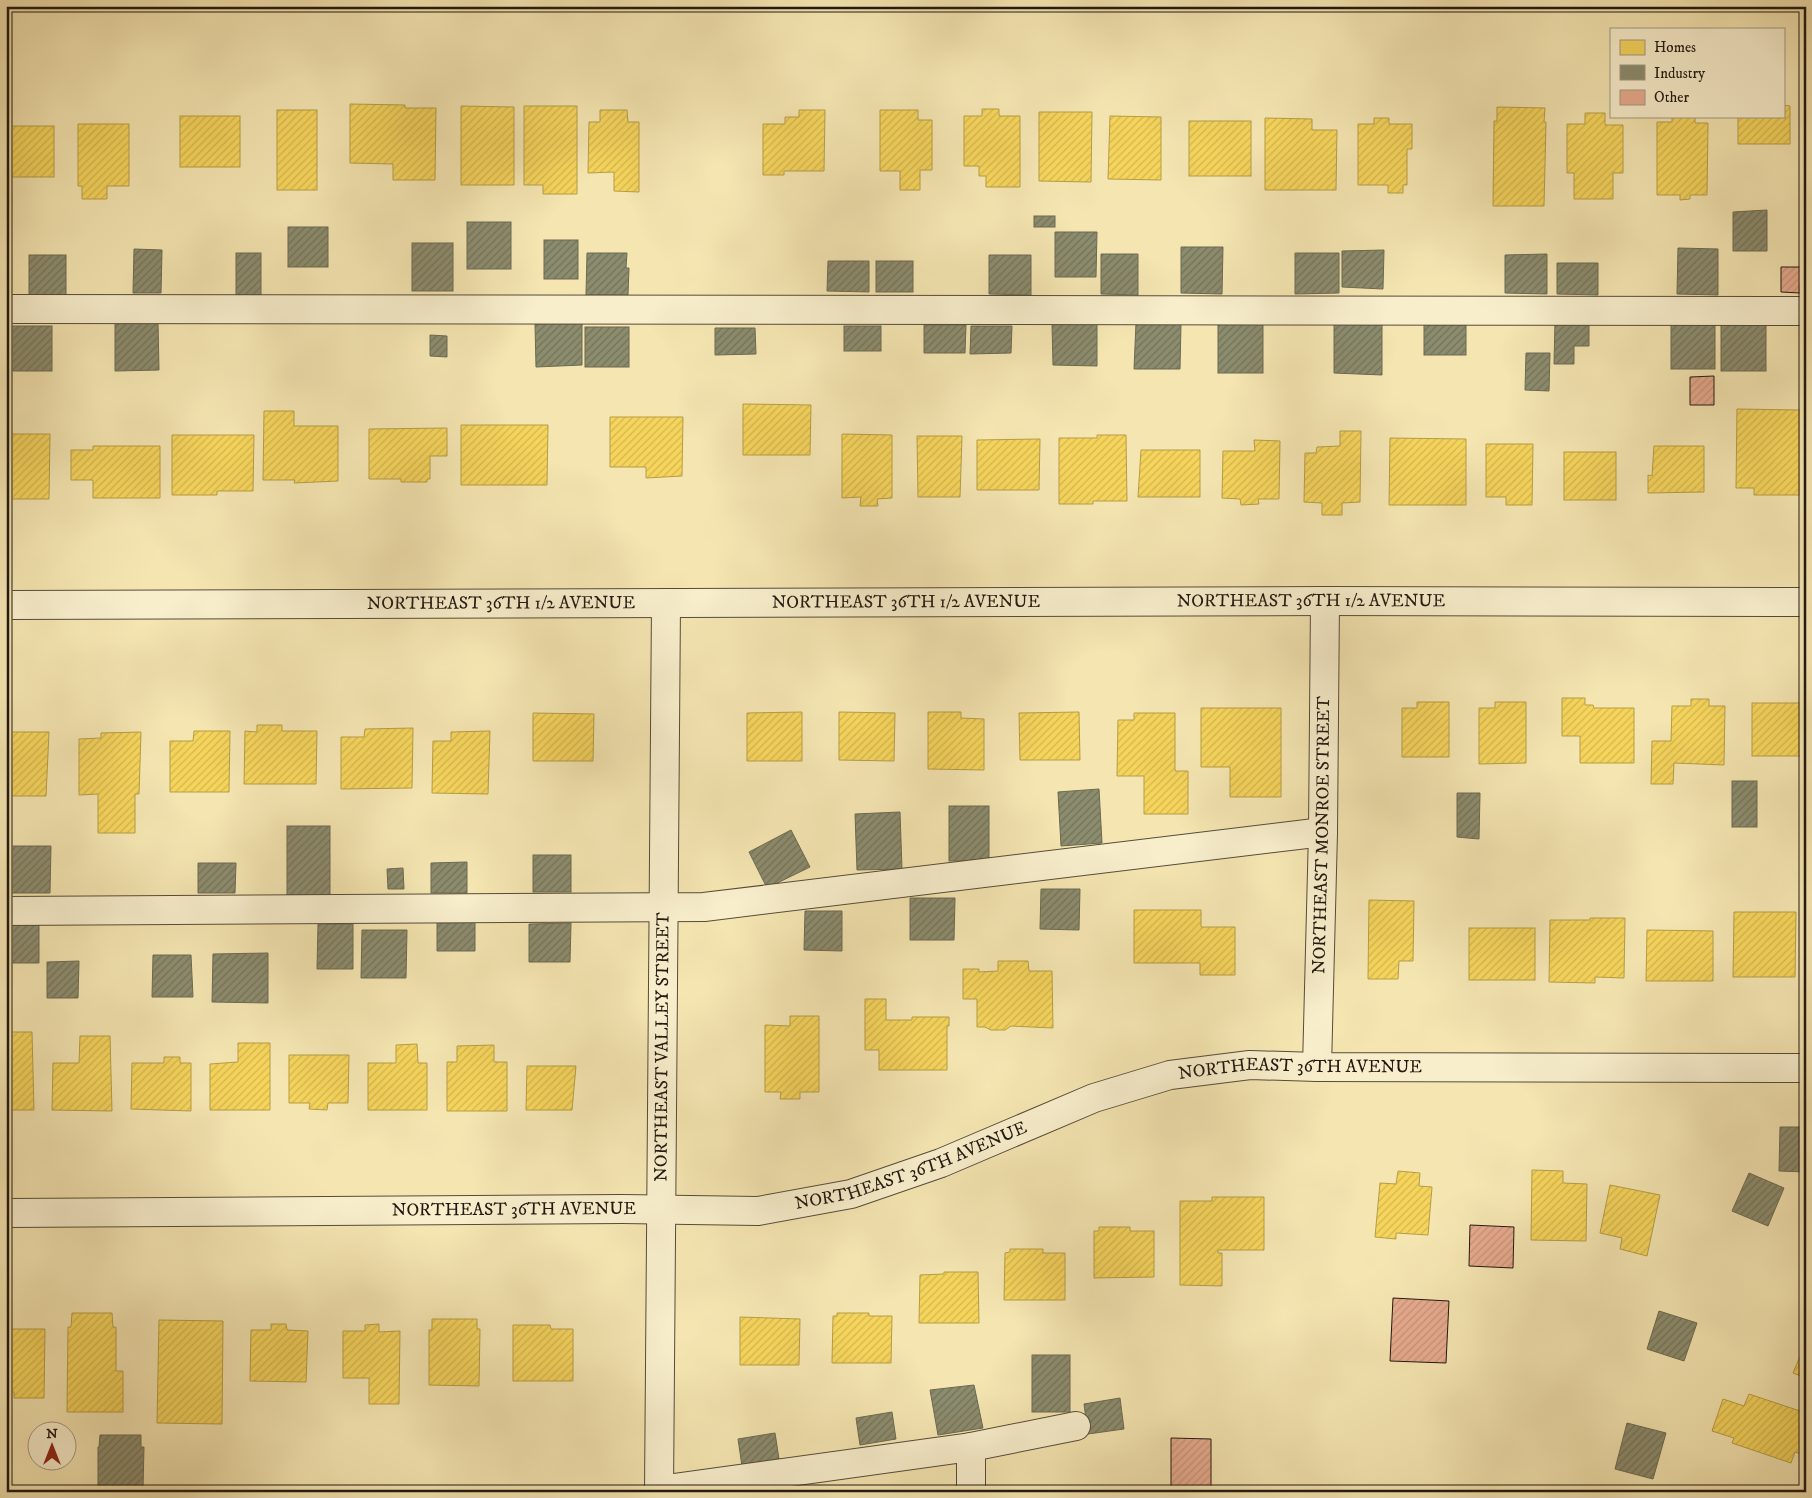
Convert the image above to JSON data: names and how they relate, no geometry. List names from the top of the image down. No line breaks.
{"streets":{"street":["NORTHEAST 36TH 1/2 AVENUE","NORTHEAST MONROE STREET","NORTHEAST VALLEY STREET","NORTHEAST 36TH AVENUE"]},"crossings":[["NORTHEAST 36TH 1/2 AVENUE","NORTHEAST MONROE STREET"],["NORTHEAST 36TH 1/2 AVENUE","NORTHEAST VALLEY STREET"],["NORTHEAST MONROE STREET","NORTHEAST 36TH AVENUE"],["NORTHEAST VALLEY STREET","NORTHEAST 36TH AVENUE"]],"legend":["Homes","Industry","Other"],"north":"top"}
